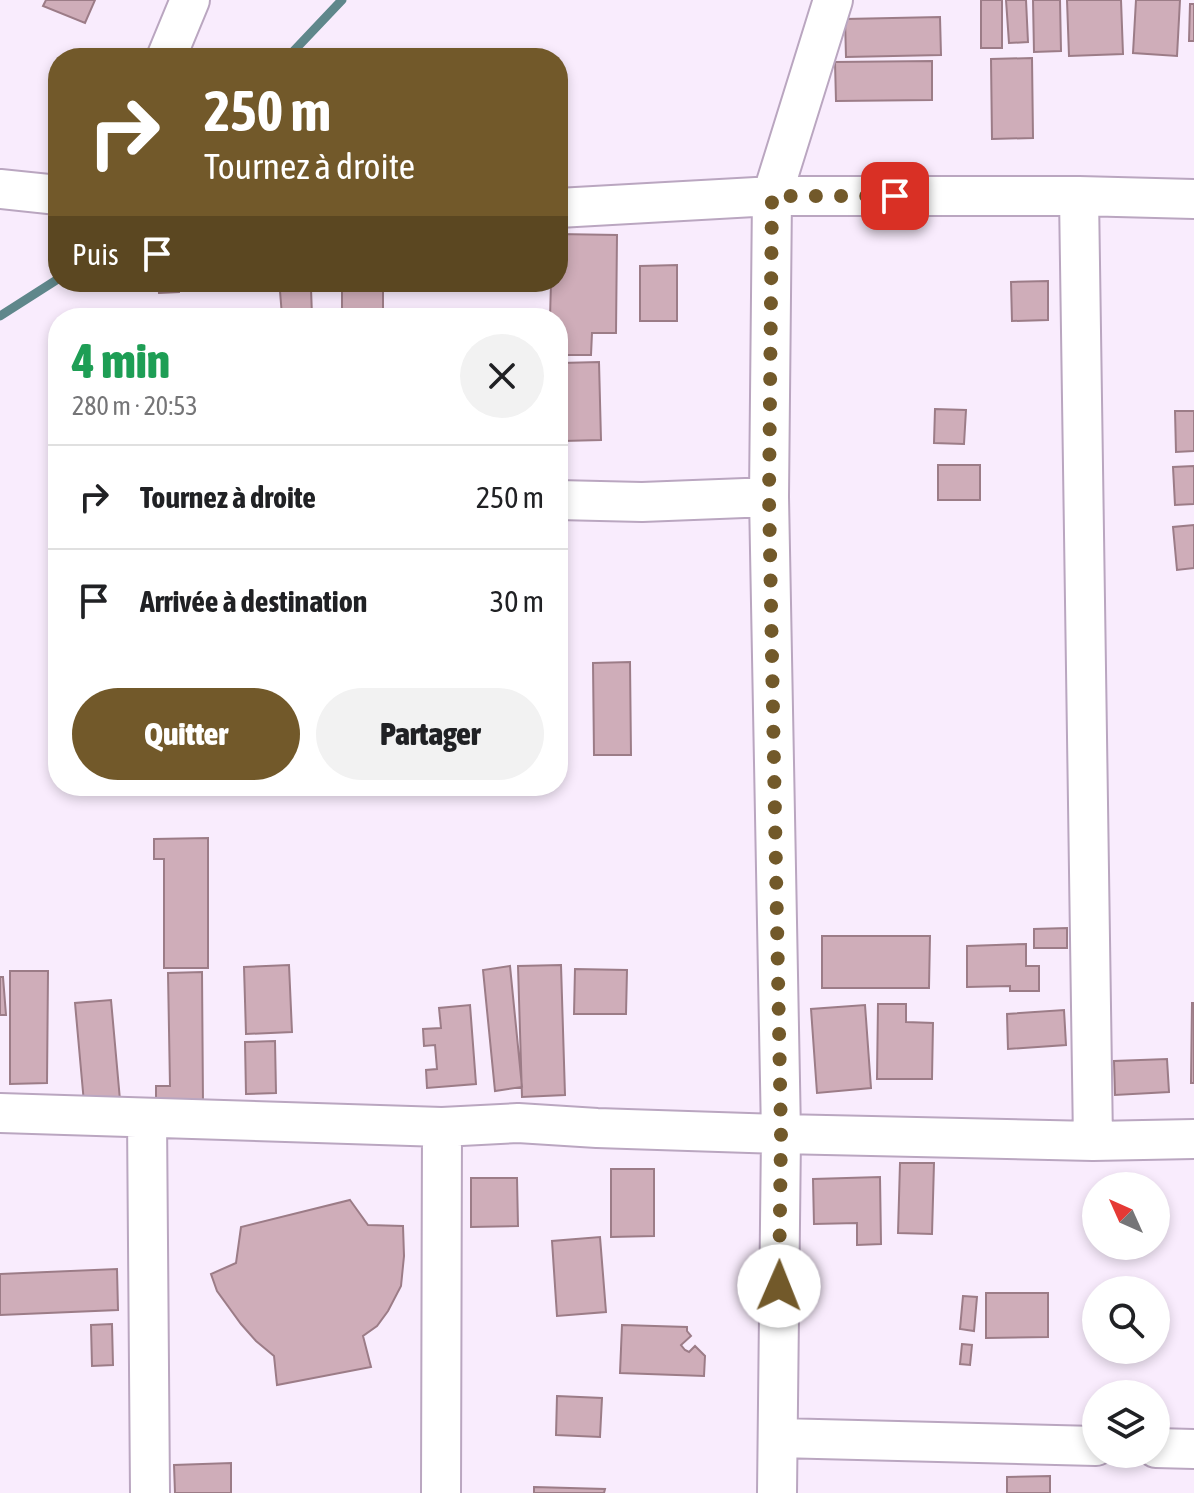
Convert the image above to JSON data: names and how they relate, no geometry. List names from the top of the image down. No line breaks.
{"north":"top left","page":{"turn":["250 m","Tournez à droite"],"then":"Puis","heading":["4 min","280 m · 20:53"],"list":[{"name":"Tournez à droite","value":"250 m"},{"name":"Arrivée à destination","value":"30 m"}],"buttons":["Quitter","Partager"]}}
